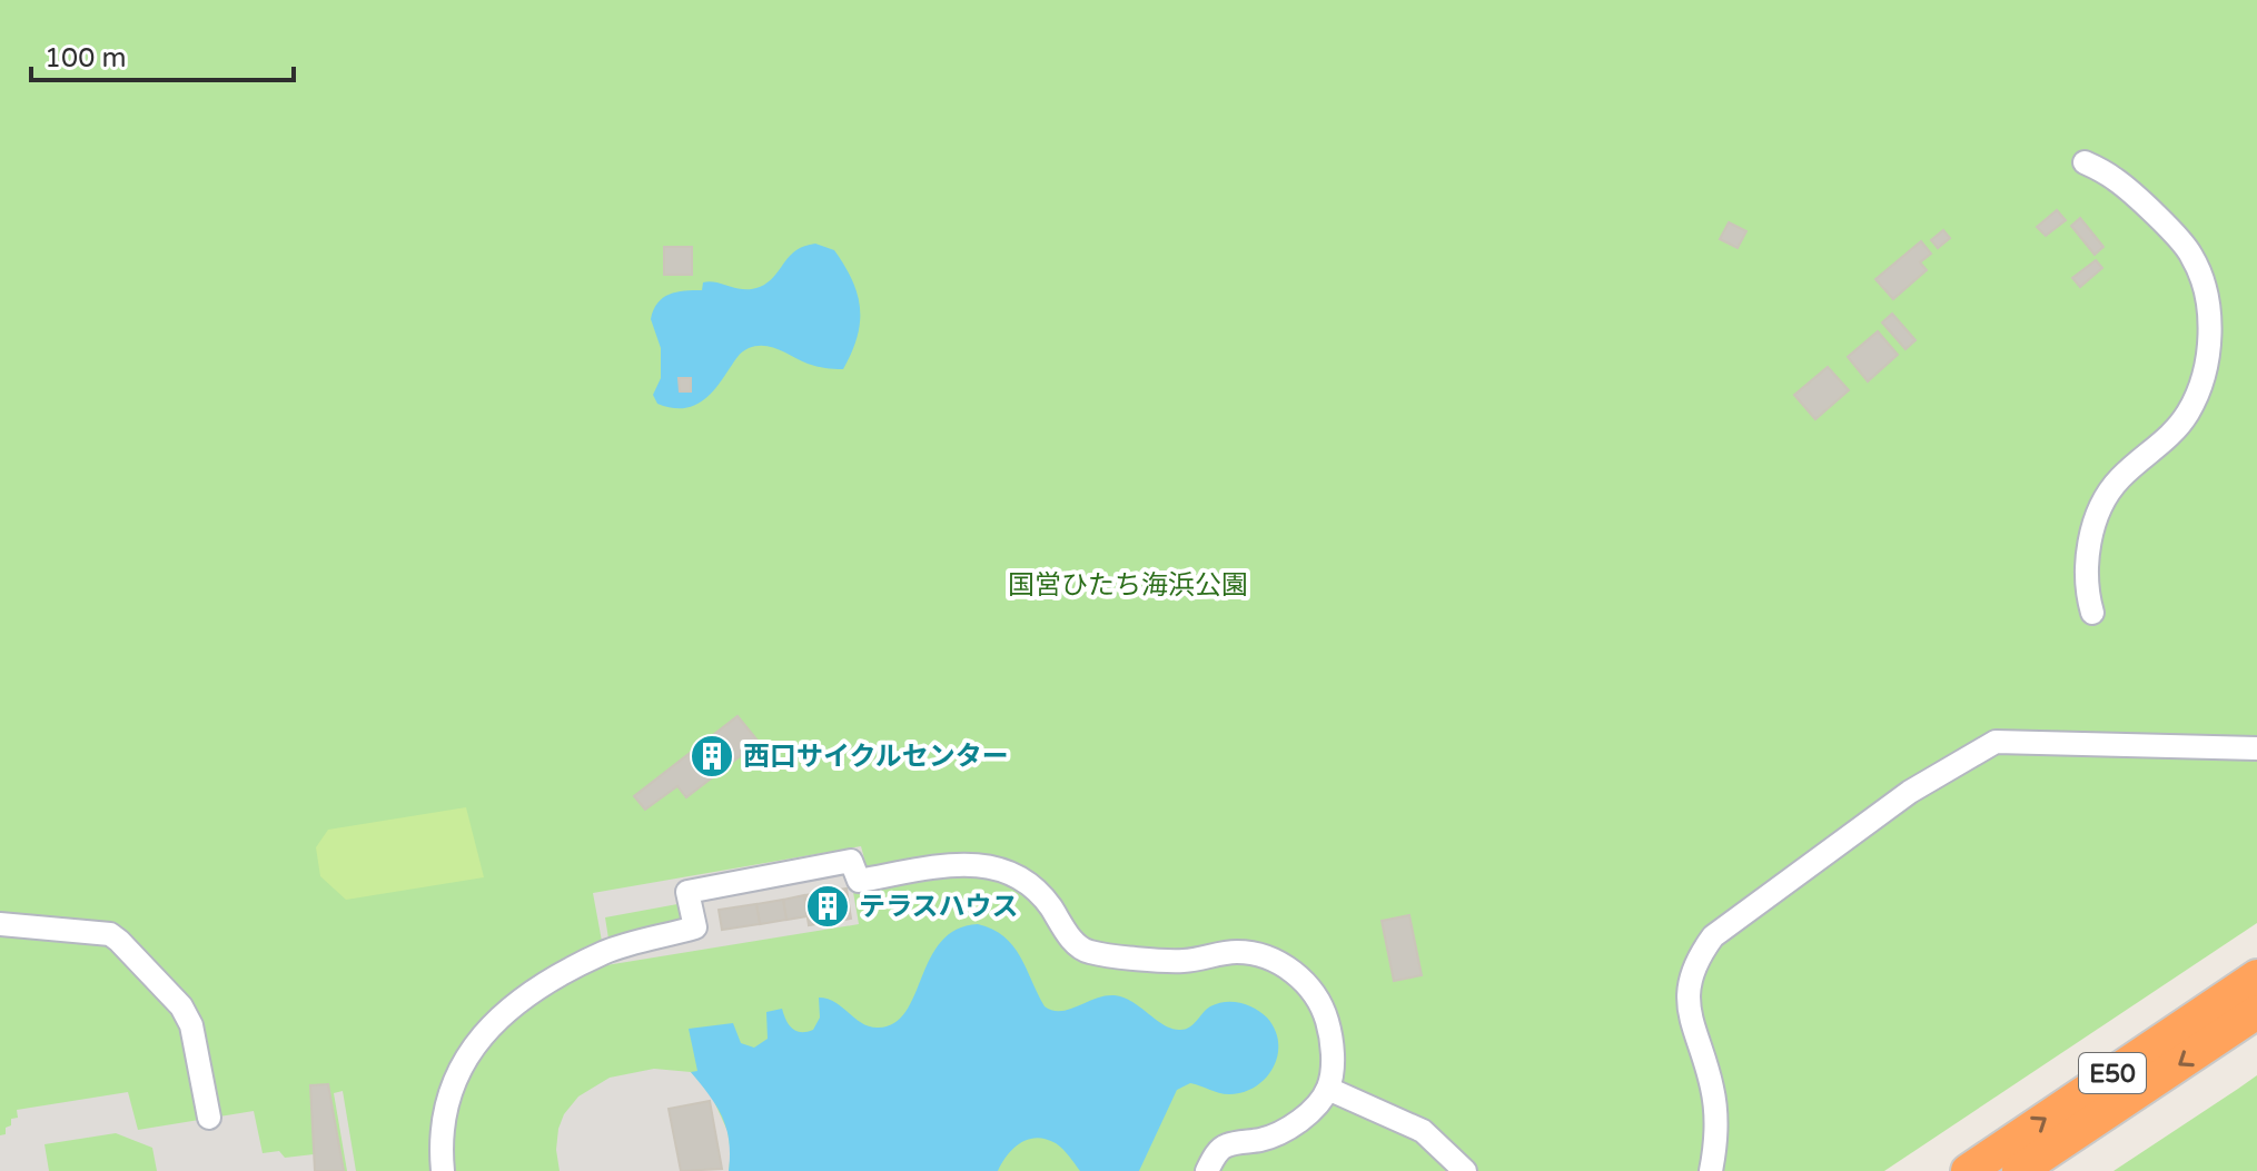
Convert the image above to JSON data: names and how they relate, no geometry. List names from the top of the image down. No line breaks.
{"streets":{"highway":["E50"]},"parks":["国営ひたち海浜公園"],"places":{"building":["西口サイクルセンター","テラスハウス"]},"scale_bar":"100 m"}
